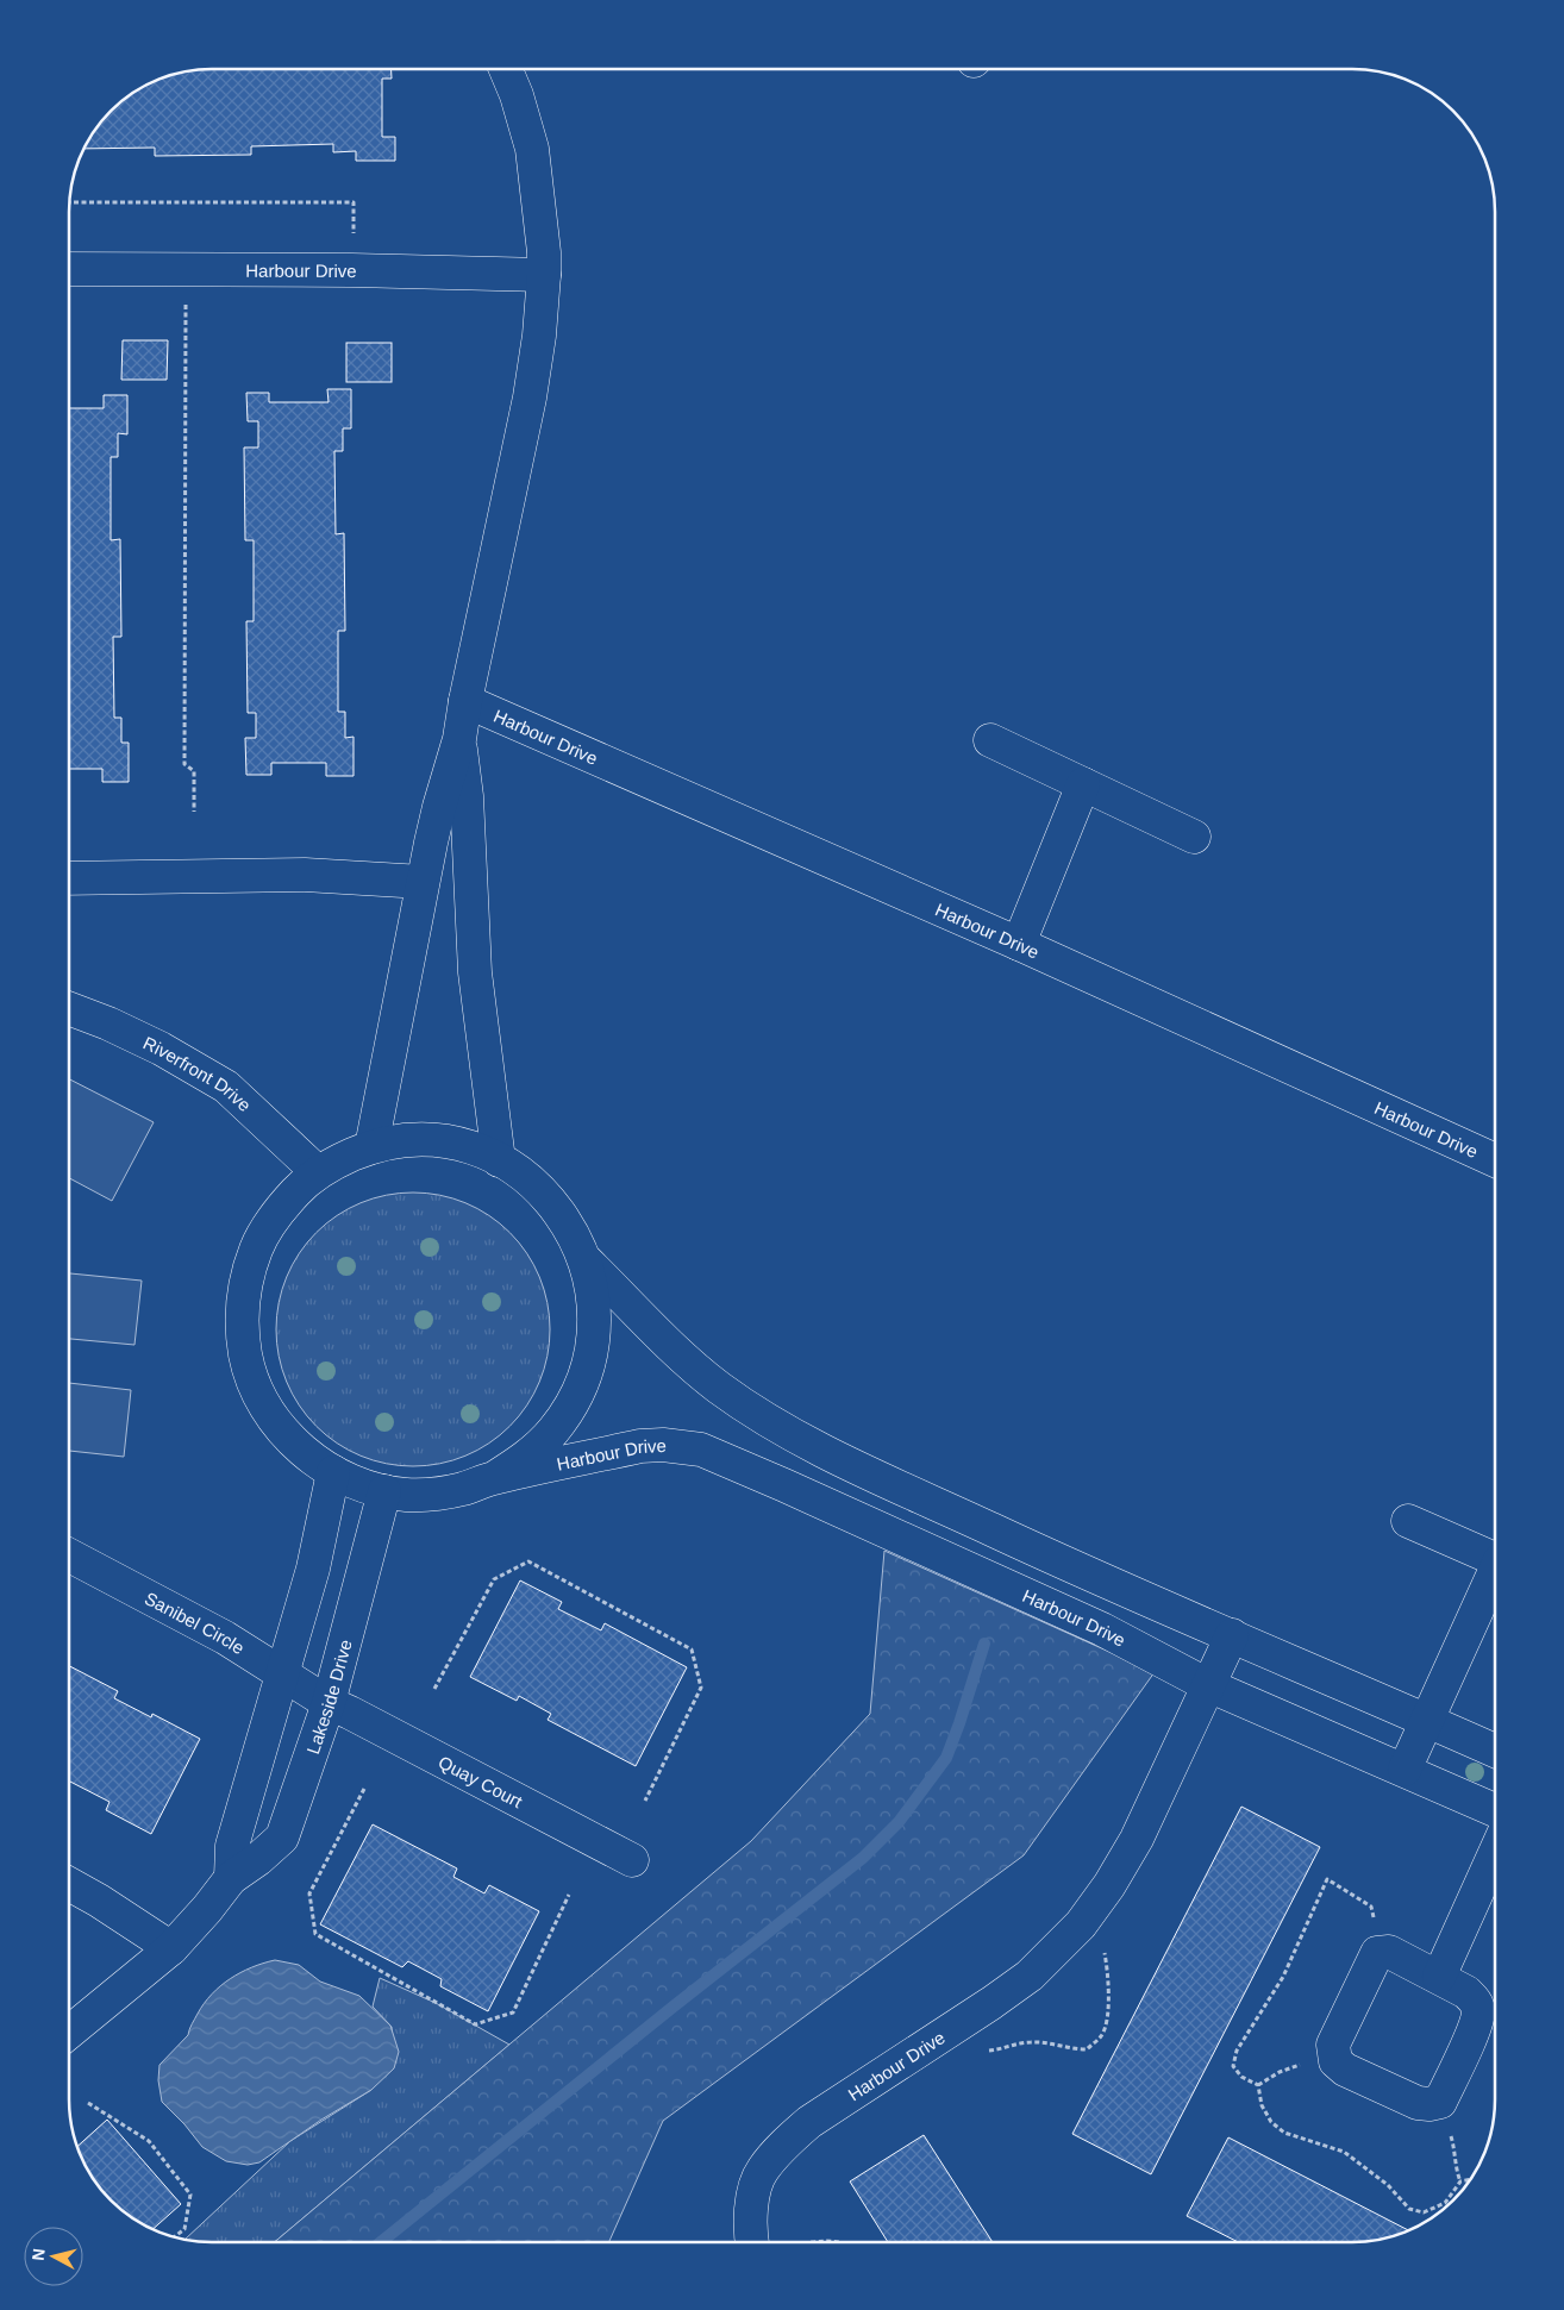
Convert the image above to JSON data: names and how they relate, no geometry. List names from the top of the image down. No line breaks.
{"streets":{"street":["Harbour Drive","Riverfront Drive","Sanibel Circle","Lakeside Drive","Quay Court"]},"crossings":[["Harbour Drive","Riverfront Drive"],["Harbour Drive","Lakeside Drive"],["Sanibel Circle","Lakeside Drive"],["Sanibel Circle","Quay Court"],["Lakeside Drive","Quay Court"]],"north":"left"}
